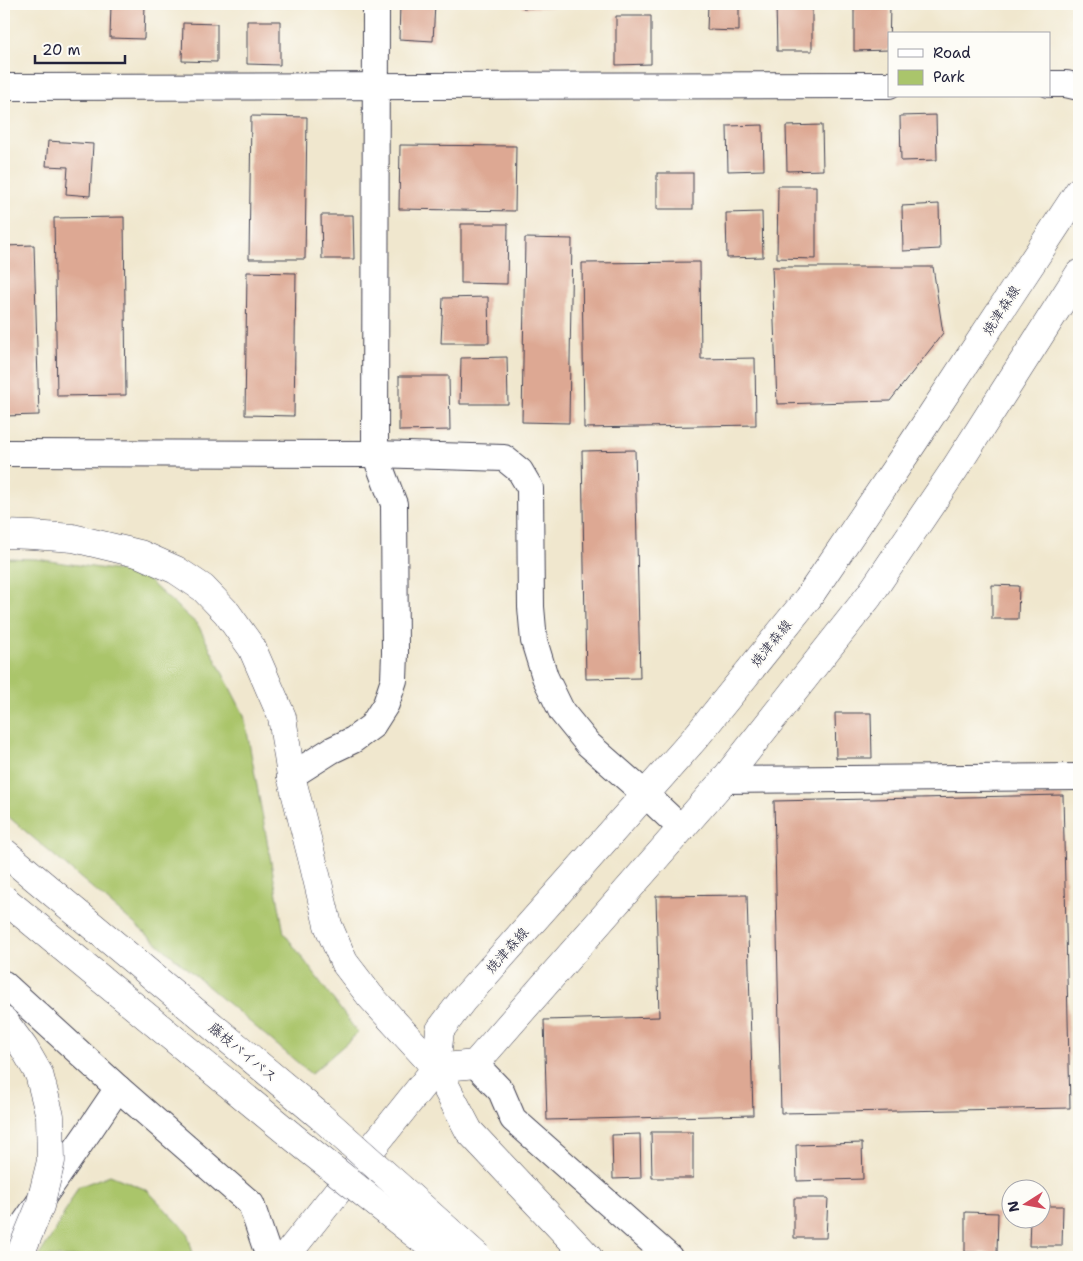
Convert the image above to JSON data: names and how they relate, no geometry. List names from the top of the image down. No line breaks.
{"streets":{"main road":["焼津森線","藤枝バイパス"]},"legend":["Road","Park"],"scale_bar":"20 m","north":"left"}
